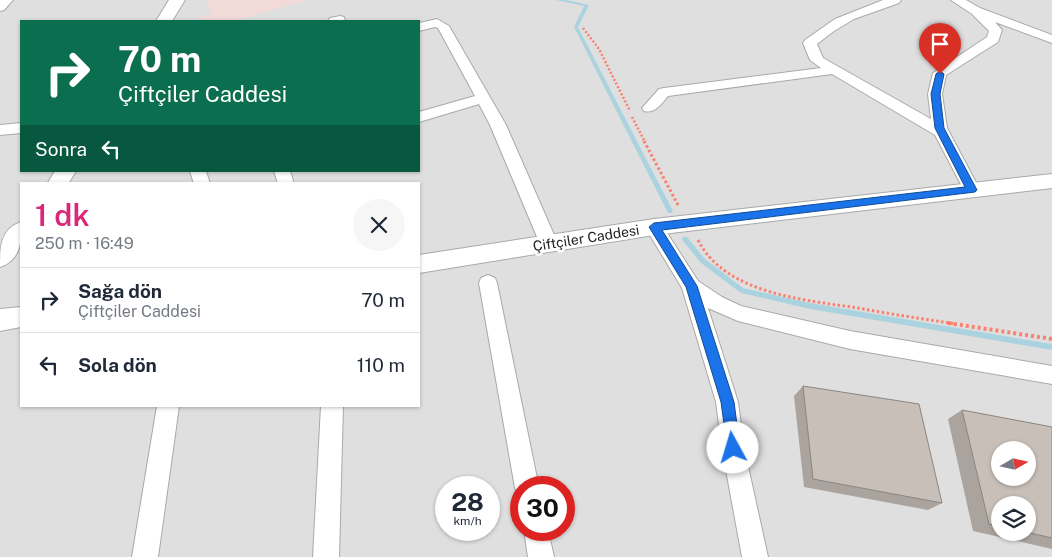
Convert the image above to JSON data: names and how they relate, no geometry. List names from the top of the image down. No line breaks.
{"streets":{"street":["Çiftçiler Caddesi"]},"north":"right","page":{"turn":["70 m","Çiftçiler Caddesi"],"then":"Sonra","heading":["1 dk","250 m · 16:49"],"list":[{"name":"Sağa dön","note":"Çiftçiler Caddesi","value":"70 m"},{"name":"Sola dön","value":"110 m"}],"speed":"28 km/h","limit":"30"}}
